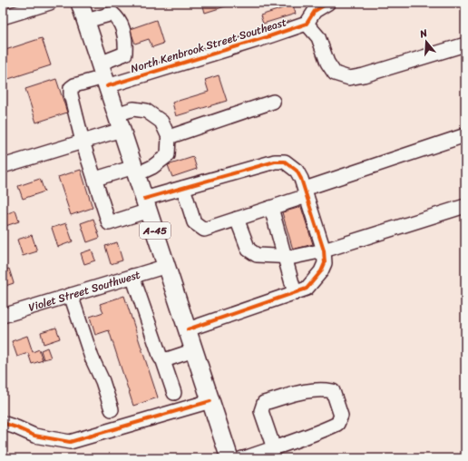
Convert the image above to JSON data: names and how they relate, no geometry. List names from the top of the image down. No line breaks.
{"streets":{"main road":["A-45"],"street":["North Kenbrook Street Southeast","Violet Street Southwest"]},"crossings":[["North Kenbrook Street Southeast","A-45"],["A-45","Violet Street Southwest"]],"north":"top"}
